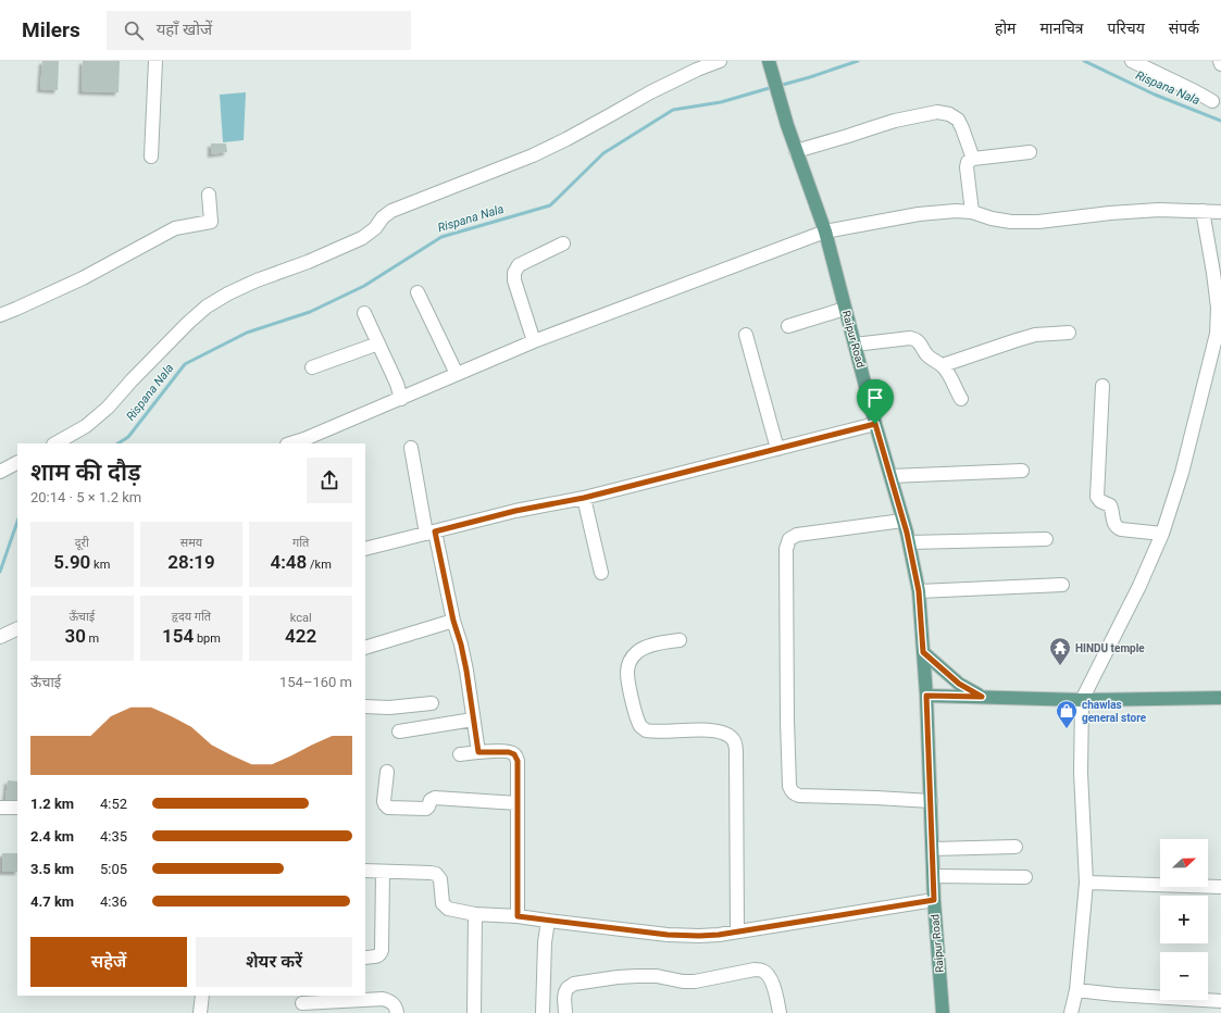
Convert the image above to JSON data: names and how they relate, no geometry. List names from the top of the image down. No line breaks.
{"streets":{"main road":["Raipur Road"]},"water":["Rispana Nala"],"places":{"temple":["HINDU temple"],"shop":["chawlas general store"]},"north":"right","page":{"header":"Milers","search":"यहाँ खोजें","nav":["होम","मानचित्र","परिचय","संपर्क"],"heading":["शाम की दौड़","20:14 · 5 × 1.2 km"],"stats":[["दूरी","5.90 km"],["समय","28:19"],["गति","4:48 /km"],["ऊँचाई","30 m"],["हृदय गति","154 bpm"],["kcal","422"]],"chart":["ऊँचाई","154–160 m"],"list":[{"name":"1.2 km","note":"4:52"},{"name":"2.4 km","note":"4:35"},{"name":"3.5 km","note":"5:05"},{"name":"4.7 km","note":"4:36"}],"map_buttons":["+","−"],"buttons":["सहेजें","शेयर करें"]}}
